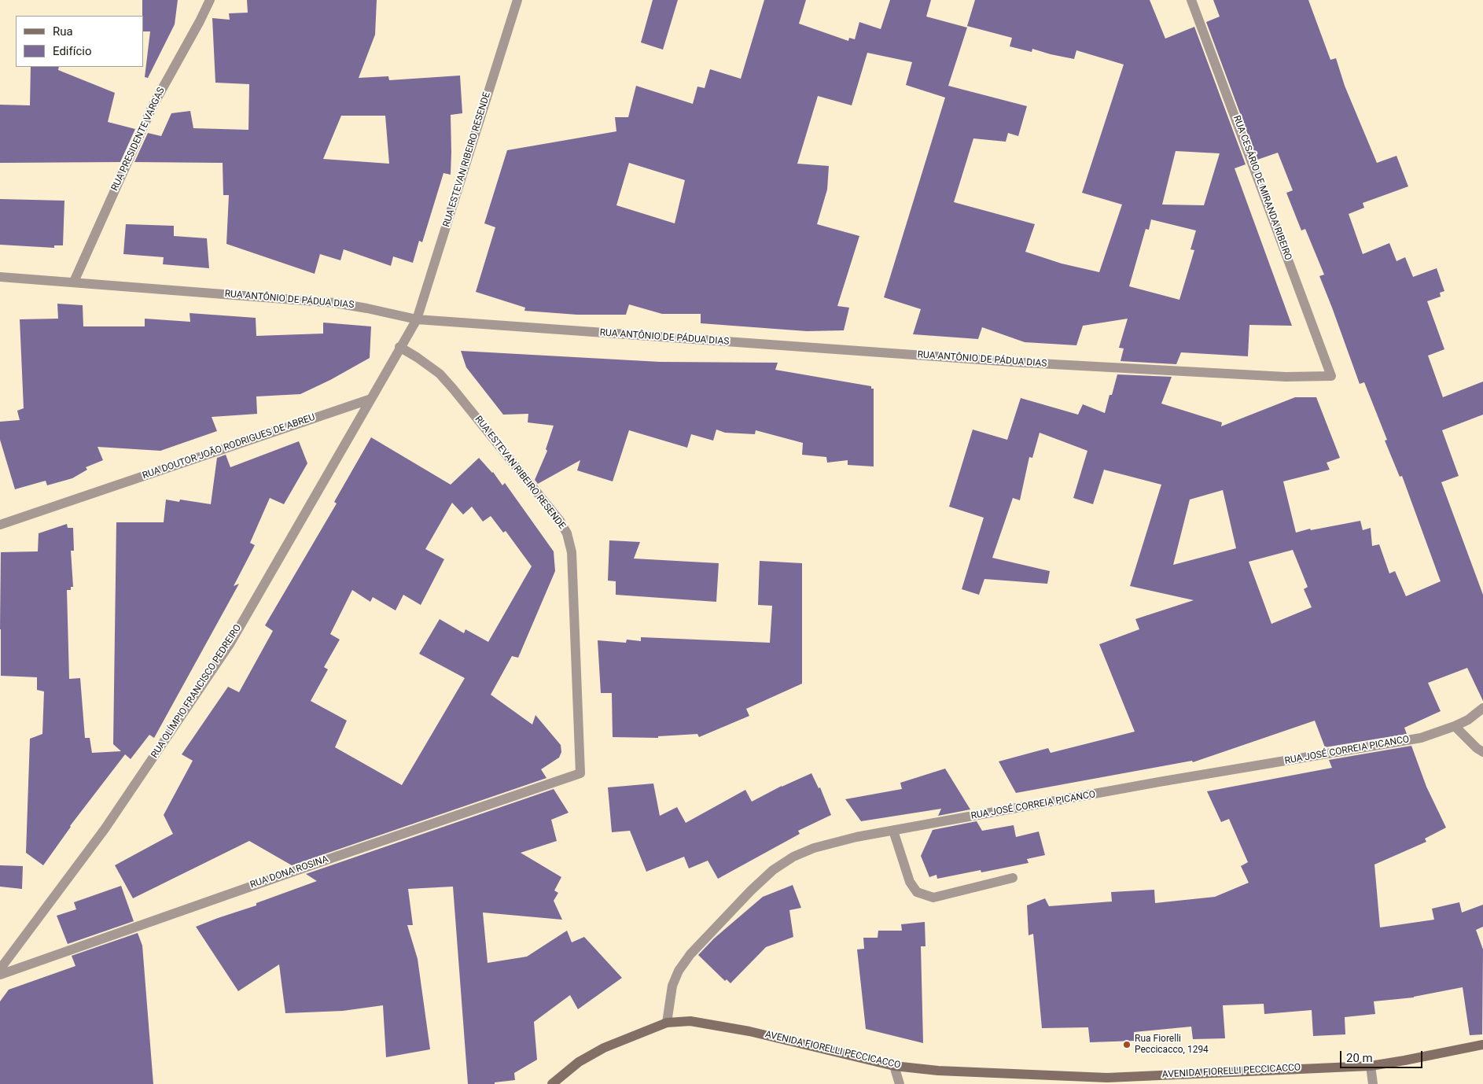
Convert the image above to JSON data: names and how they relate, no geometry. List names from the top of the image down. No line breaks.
{"streets":{"main road":["AVENIDA FIORELLI PECCICACCO"],"street":["RUA PRESIDENTE VARGAS","RUA ESTEVAN RIBEIRO RESENDE","RUA CESÁRIO DE MIRANDA RIBEIRO","RUA ANTÔNIO DE PÁDUA DIAS","RUA DOUTOR JOÃO RODRIGUES DE ABREU","RUA OLÍMPIO FRANCISCO PEDREIRO","RUA JOSÉ CORREIA PICANCO","RUA DONA ROSINA"]},"crossings":[["RUA PRESIDENTE VARGAS","RUA ANTÔNIO DE PÁDUA DIAS"],["RUA ESTEVAN RIBEIRO RESENDE","RUA ANTÔNIO DE PÁDUA DIAS"],["RUA ESTEVAN RIBEIRO RESENDE","RUA DONA ROSINA"],["RUA CESÁRIO DE MIRANDA RIBEIRO","RUA ANTÔNIO DE PÁDUA DIAS"],["RUA DOUTOR JOÃO RODRIGUES DE ABREU","RUA OLÍMPIO FRANCISCO PEDREIRO"],["RUA JOSÉ CORREIA PICANCO","AVENIDA FIORELLI PECCICACCO"]],"places":["Rua Fiorelli Peccicacco, 1294"],"legend":["Rua","Edifício"],"scale_bar":"20 m"}
